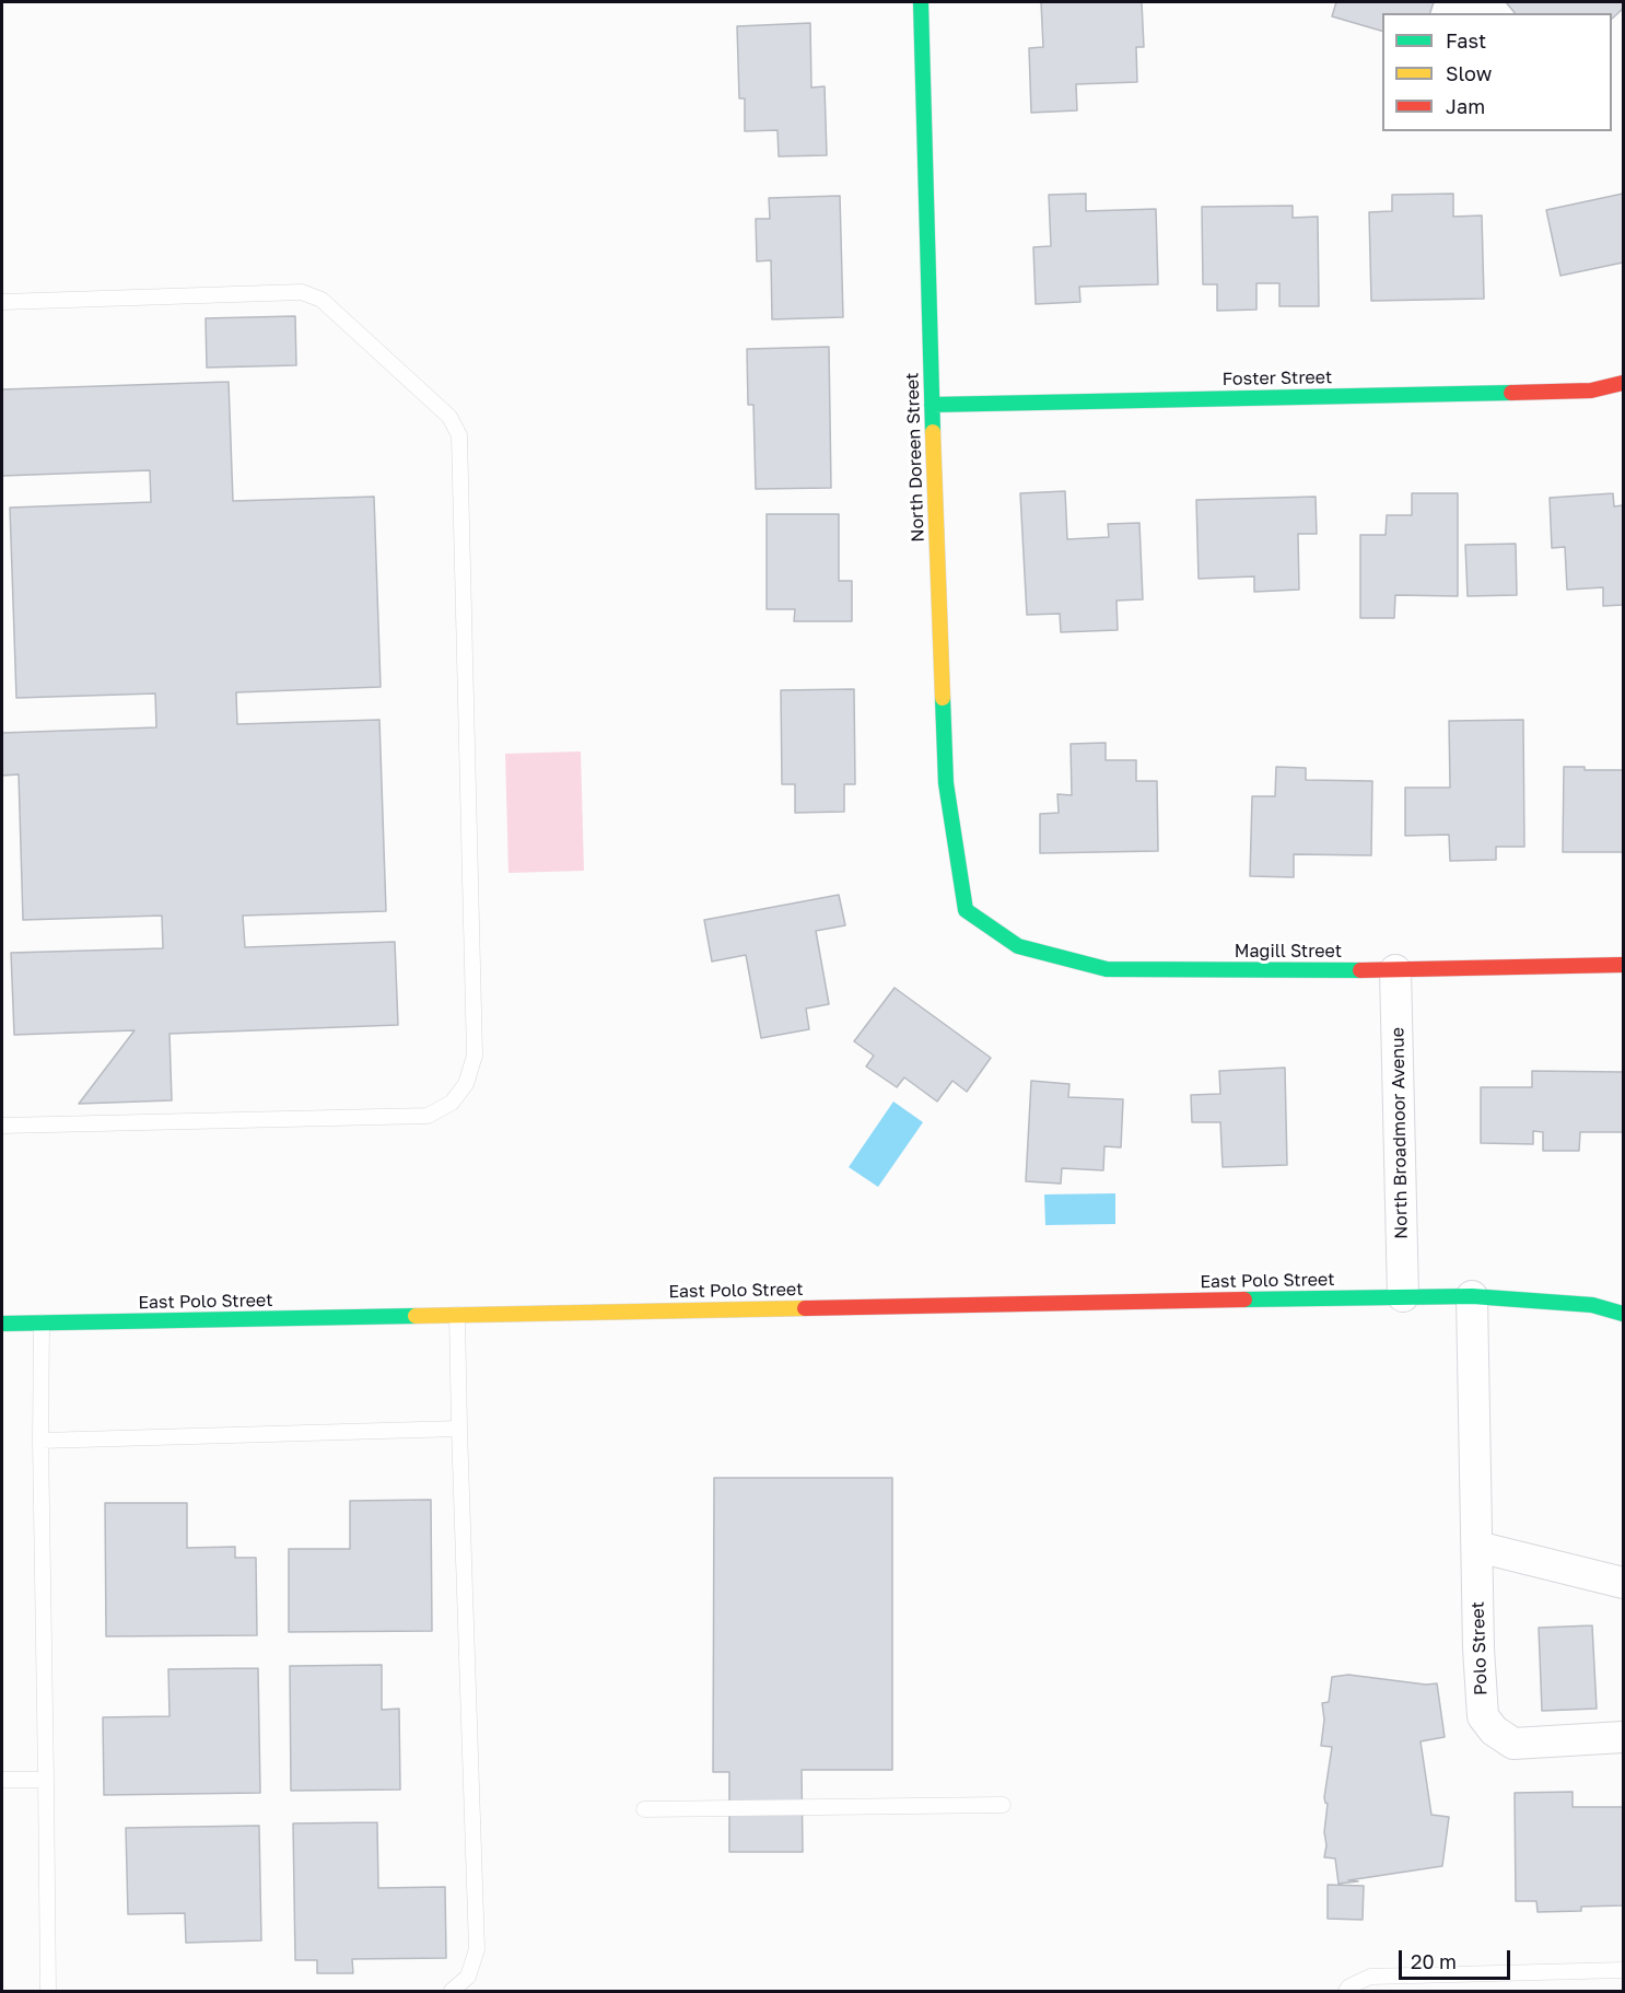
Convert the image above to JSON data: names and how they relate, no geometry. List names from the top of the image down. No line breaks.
{"streets":{"street":["Foster Street","North Doreen Street","Magill Street","North Broadmoor Avenue","East Polo Street","Polo Street"]},"crossings":[["Foster Street","North Doreen Street"],["North Doreen Street","Magill Street"],["Magill Street","North Broadmoor Avenue"],["North Broadmoor Avenue","East Polo Street"],["East Polo Street","Polo Street"]],"legend":["Fast","Slow","Jam"],"scale_bar":"20 m"}
